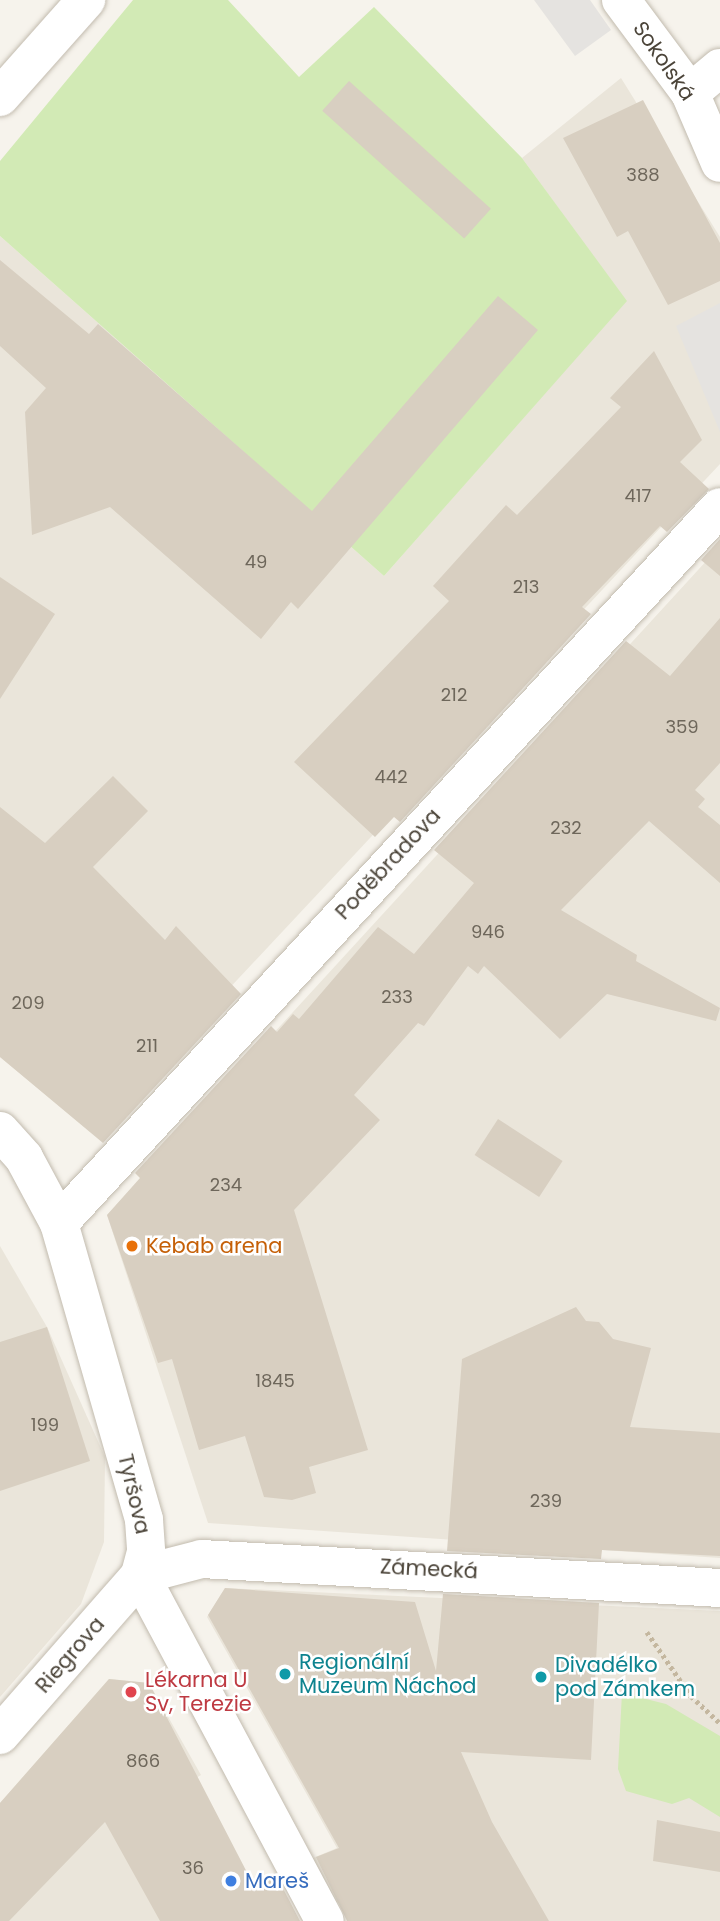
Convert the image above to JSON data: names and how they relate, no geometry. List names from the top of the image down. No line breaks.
{"streets":{"street":["Sokolská","Poděbradova","Tyršova","Zámecká","Riegrova"]},"crossings":[["Poděbradova","Tyršova"],["Tyršova","Zámecká"],["Tyršova","Riegrova"],["Zámecká","Riegrova"]],"places":["Kebab arena","Regionální Muzeum Náchod","Divadélko pod Zámkem","Lékarna U Sv, Terezie","Mareš"],"house_numbers":["388","417","49","213","212","359","442","232","946","233","209","211","234","1845","199","239","866","36"]}
